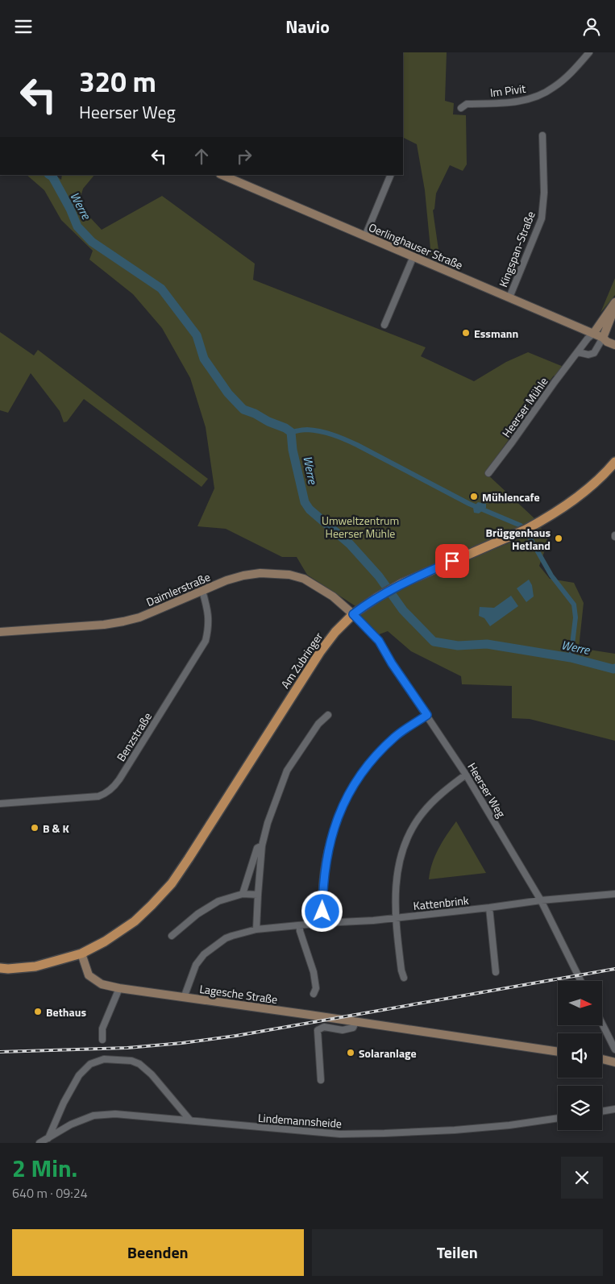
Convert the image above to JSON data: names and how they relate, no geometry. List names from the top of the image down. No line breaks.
{"streets":{"main road":["Am Zubringer"],"street":["Im Pivit","Oerlinghauser Straße","Kingspan-Straße","Heerser Mühle","Daimlerstraße","Benzstraße","Heerser Weg","Kattenbrink","Lagesche Straße","Lindemannsheide"]},"crossings":[["Oerlinghauser Straße","Kingspan-Straße"],["Oerlinghauser Straße","Heerser Mühle"],["Daimlerstraße","Am Zubringer"],["Daimlerstraße","Benzstraße"],["Daimlerstraße","Heerser Weg"],["Am Zubringer","Heerser Weg"],["Am Zubringer","Lagesche Straße"],["Heerser Weg","Kattenbrink"],["Kattenbrink","Lagesche Straße"]],"water":["Werre"],"parks":["Umweltzentrum Heerser Mühle"],"places":["Essmann","Mühlencafe","Brüggenhaus Hetland","B & K","Bethaus","Solaranlage"],"north":"right","page":{"header":"Navio","turn":["320 m","Heerser Weg"],"heading":["2 Min.","640 m · 09:24"],"buttons":["Beenden","Teilen"]}}
